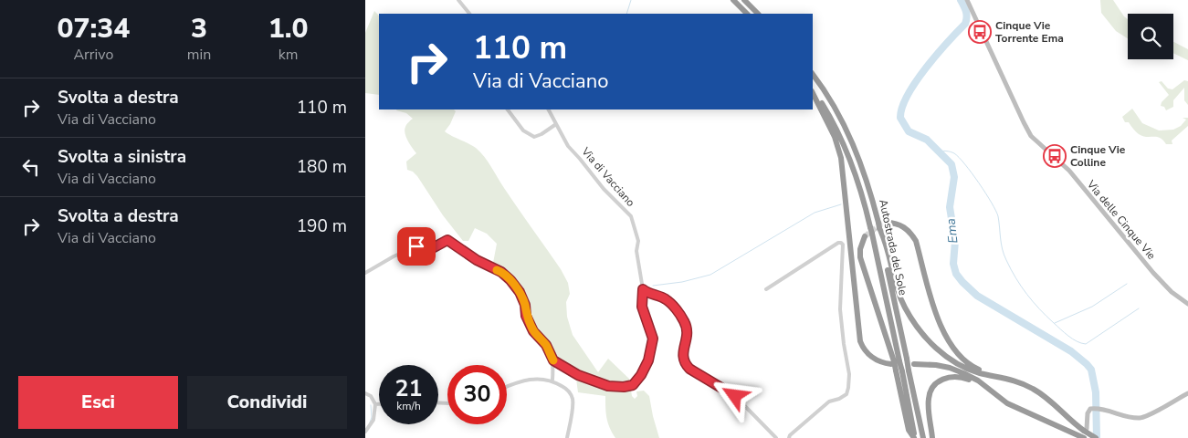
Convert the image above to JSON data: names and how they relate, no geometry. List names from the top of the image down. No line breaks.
{"streets":{"highway":["Autostrada del Sole"],"street":["Via di Vacciano","Via delle Cinque Vie"]},"water":["Ema"],"places":{"bus stop":["Cinque Vie Torrente Ema","Cinque Vie Colline"]},"page":{"eta":["07:34","Arrivo","3","min","1.0","km"],"turn":["110 m","Via di Vacciano"],"list":[{"name":"Svolta a destra","note":"Via di Vacciano","value":"110 m"},{"name":"Svolta a sinistra","note":"Via di Vacciano","value":"180 m"},{"name":"Svolta a destra","note":"Via di Vacciano","value":"190 m"}],"speed":"21 km/h","limit":"30","buttons":["Esci","Condividi"]}}
